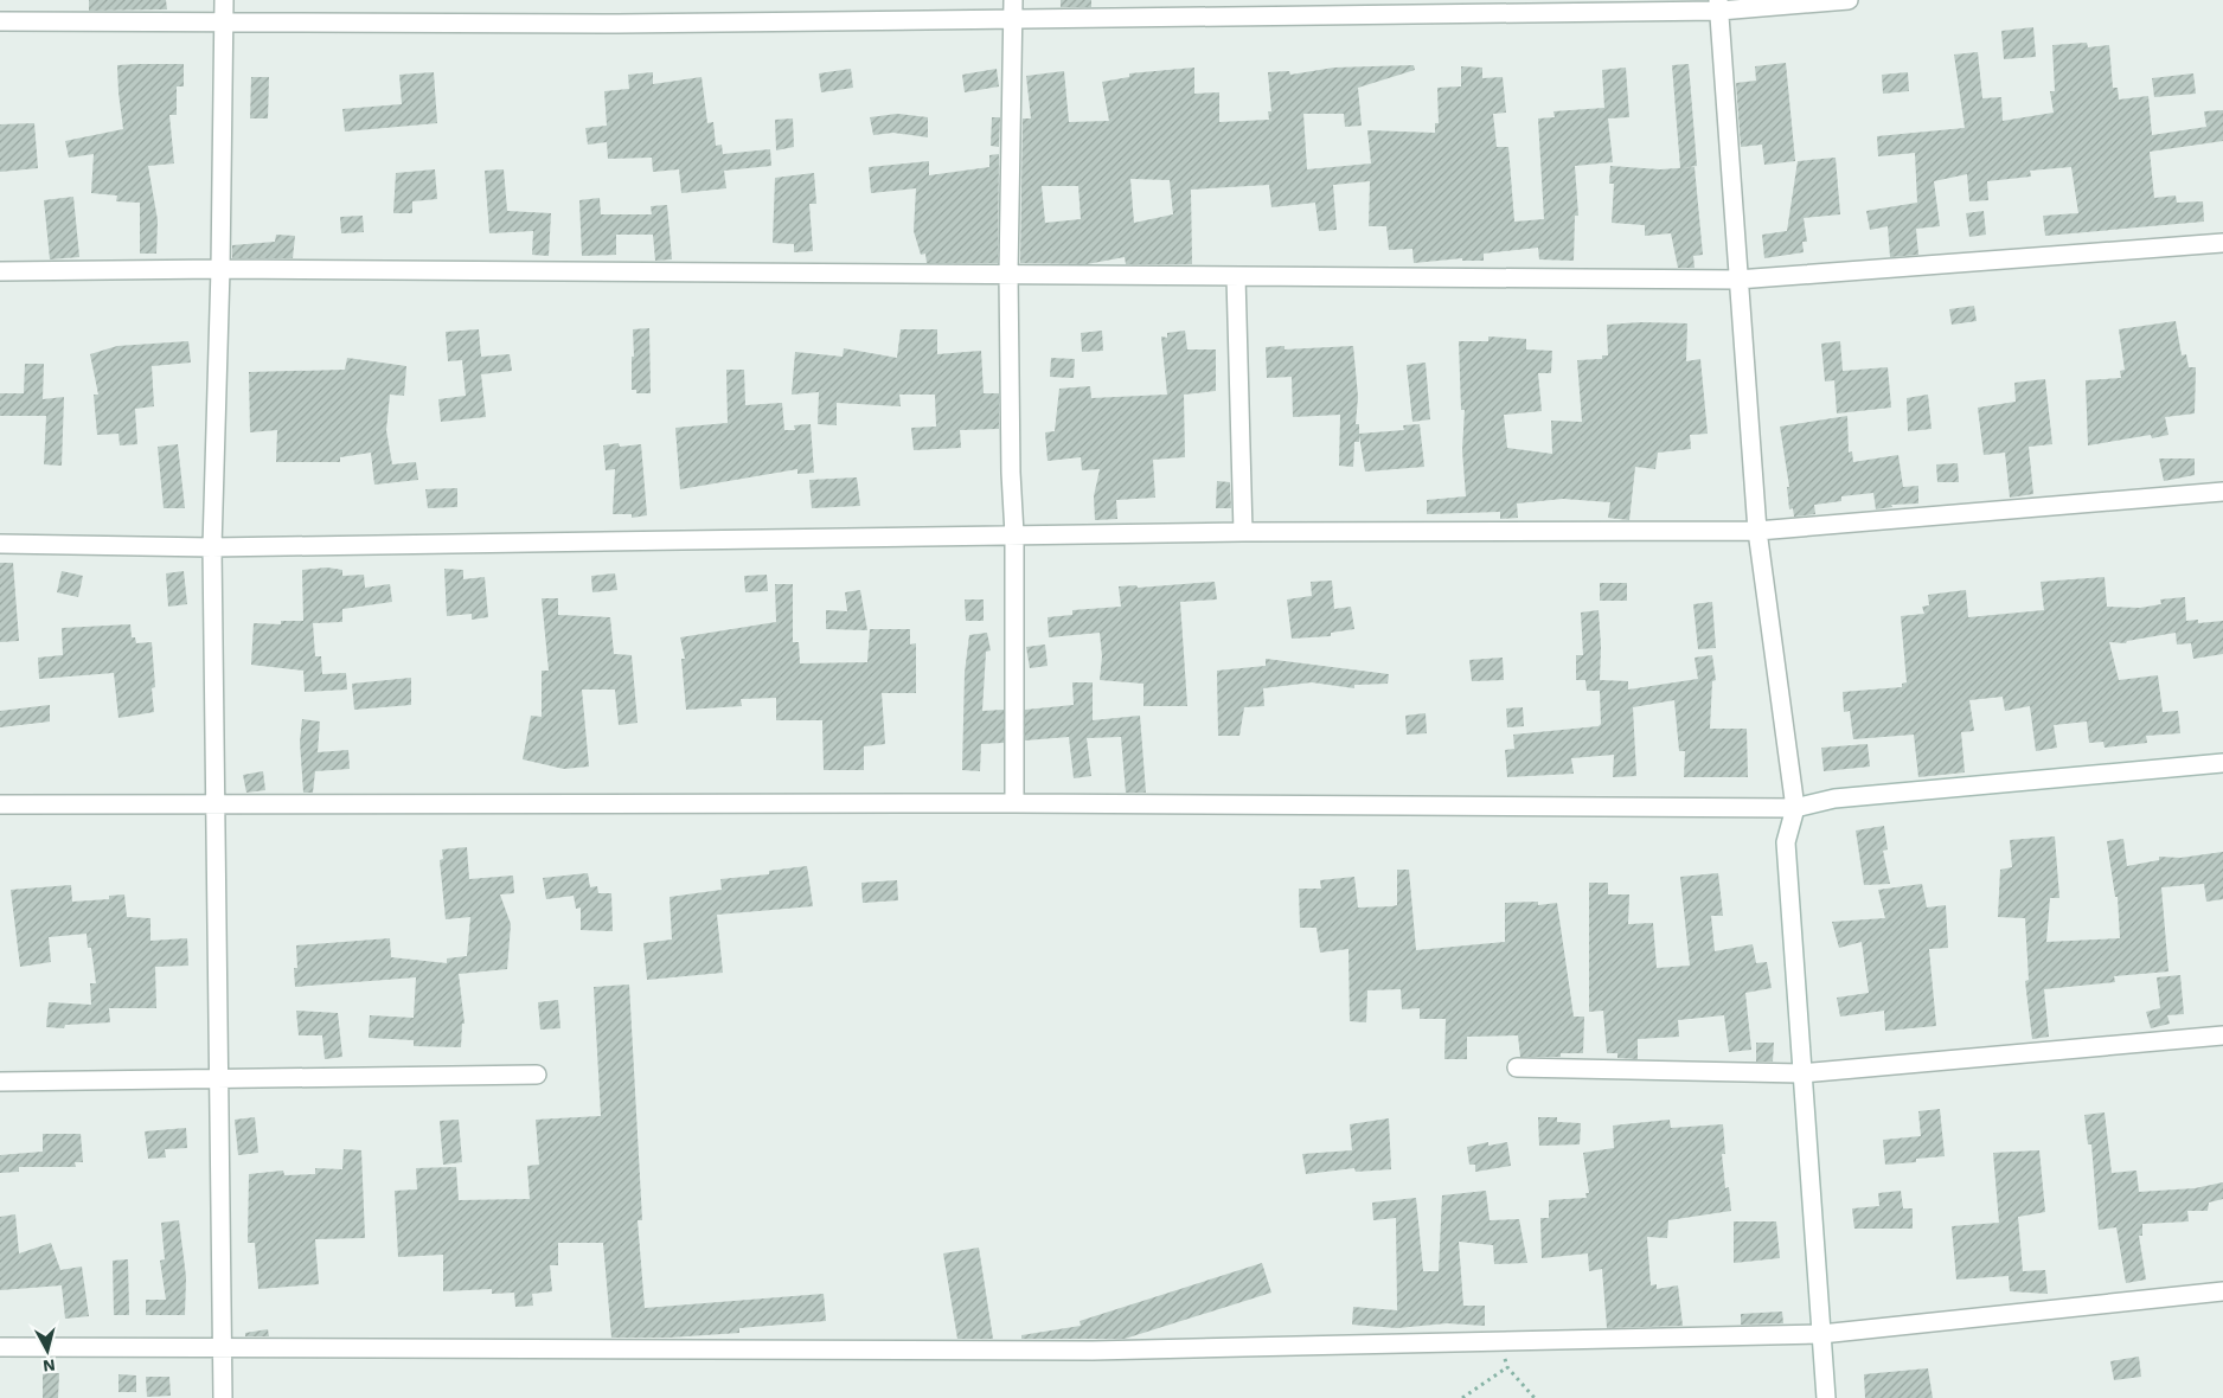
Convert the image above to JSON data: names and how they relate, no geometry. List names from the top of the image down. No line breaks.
{"north":"bottom"}
